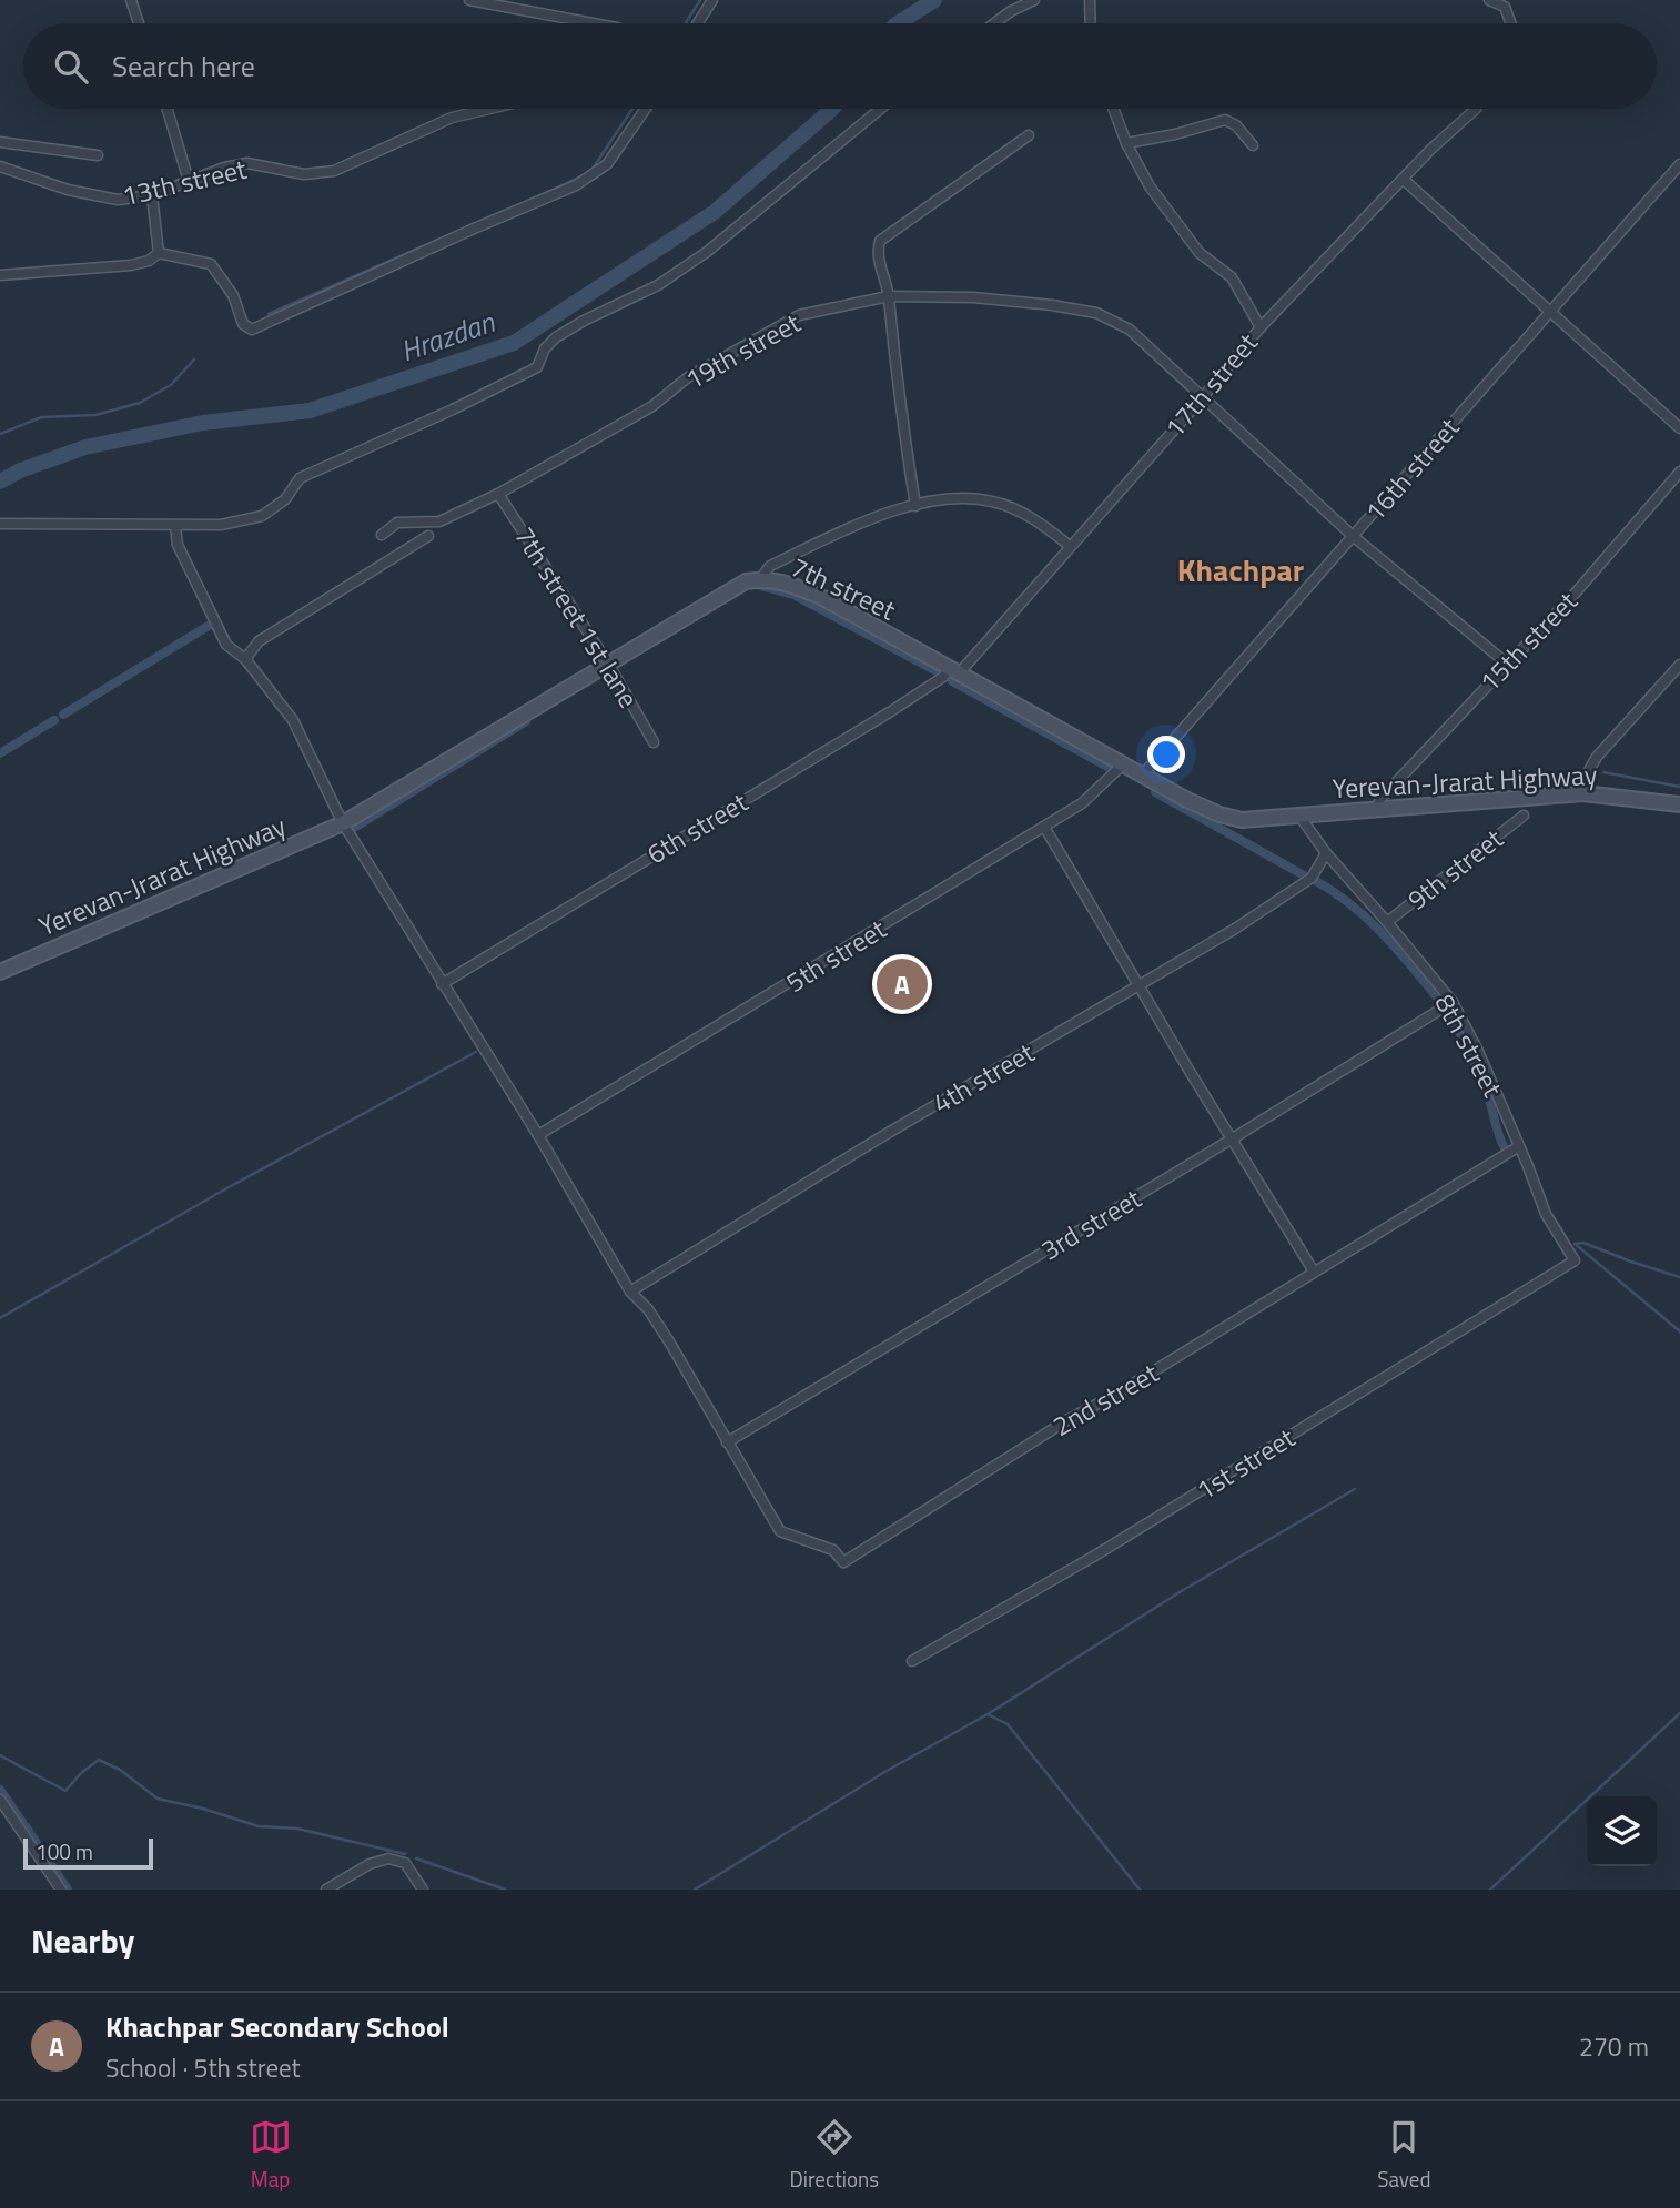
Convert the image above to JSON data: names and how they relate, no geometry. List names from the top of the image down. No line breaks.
{"streets":{"main road":["7th street","Yerevan-Jrarat Highway"],"street":["13th street","19th street","17th street","16th street","7th street 1st lane","15th street","6th street","9th street","5th street","8th street","4th street","3rd street","2nd street","1st street"]},"crossings":[["19th street","17th street"],["19th street","16th street"],["19th street","7th street 1st lane"],["19th street","15th street"],["17th street","7th street"],["17th street","6th street"],["16th street","7th street"],["7th street","7th street 1st lane"],["7th street","Yerevan-Jrarat Highway"],["7th street","6th street"],["7th street","5th street"],["7th street","8th street"],["15th street","Yerevan-Jrarat Highway"],["Yerevan-Jrarat Highway","8th street"],["9th street","8th street"],["8th street","4th street"],["8th street","3rd street"],["8th street","2nd street"],["8th street","1st street"],["3rd street","2nd street"]],"districts":["Khachpar"],"water":["Hrazdan"],"scale_bar":"100 m","page":{"search":"Search here","pins":"A","scale":"100 m","heading":"Nearby","list":[{"mark":"A","name":"Khachpar Secondary School","note":"School · 5th street","value":"270 m"}],"nav":["Map","Directions","Saved"]}}
